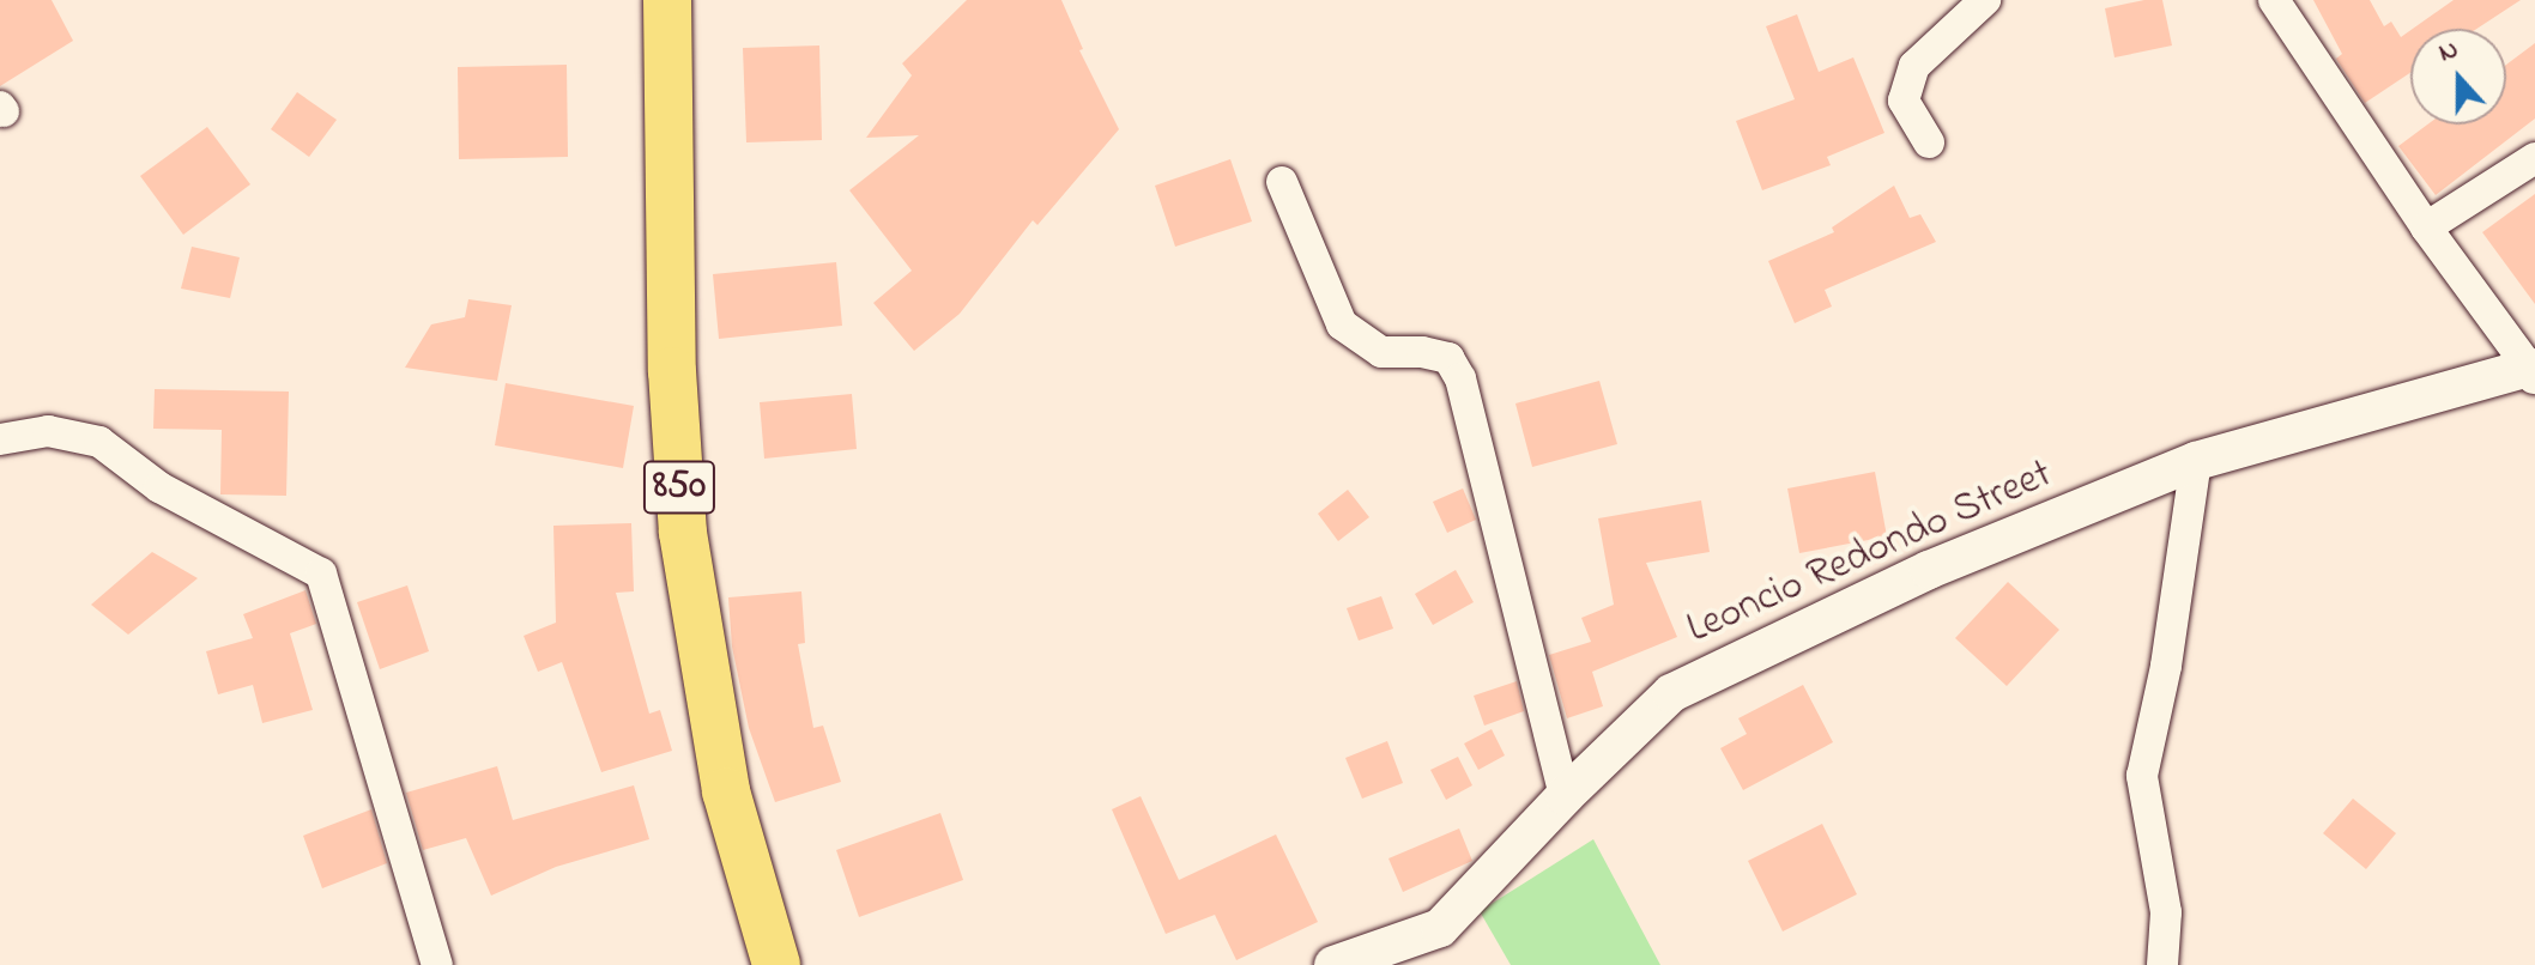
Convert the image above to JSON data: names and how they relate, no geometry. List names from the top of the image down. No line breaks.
{"streets":{"main road":["850"],"street":["Leoncio Redondo Street"]},"north":"top"}
